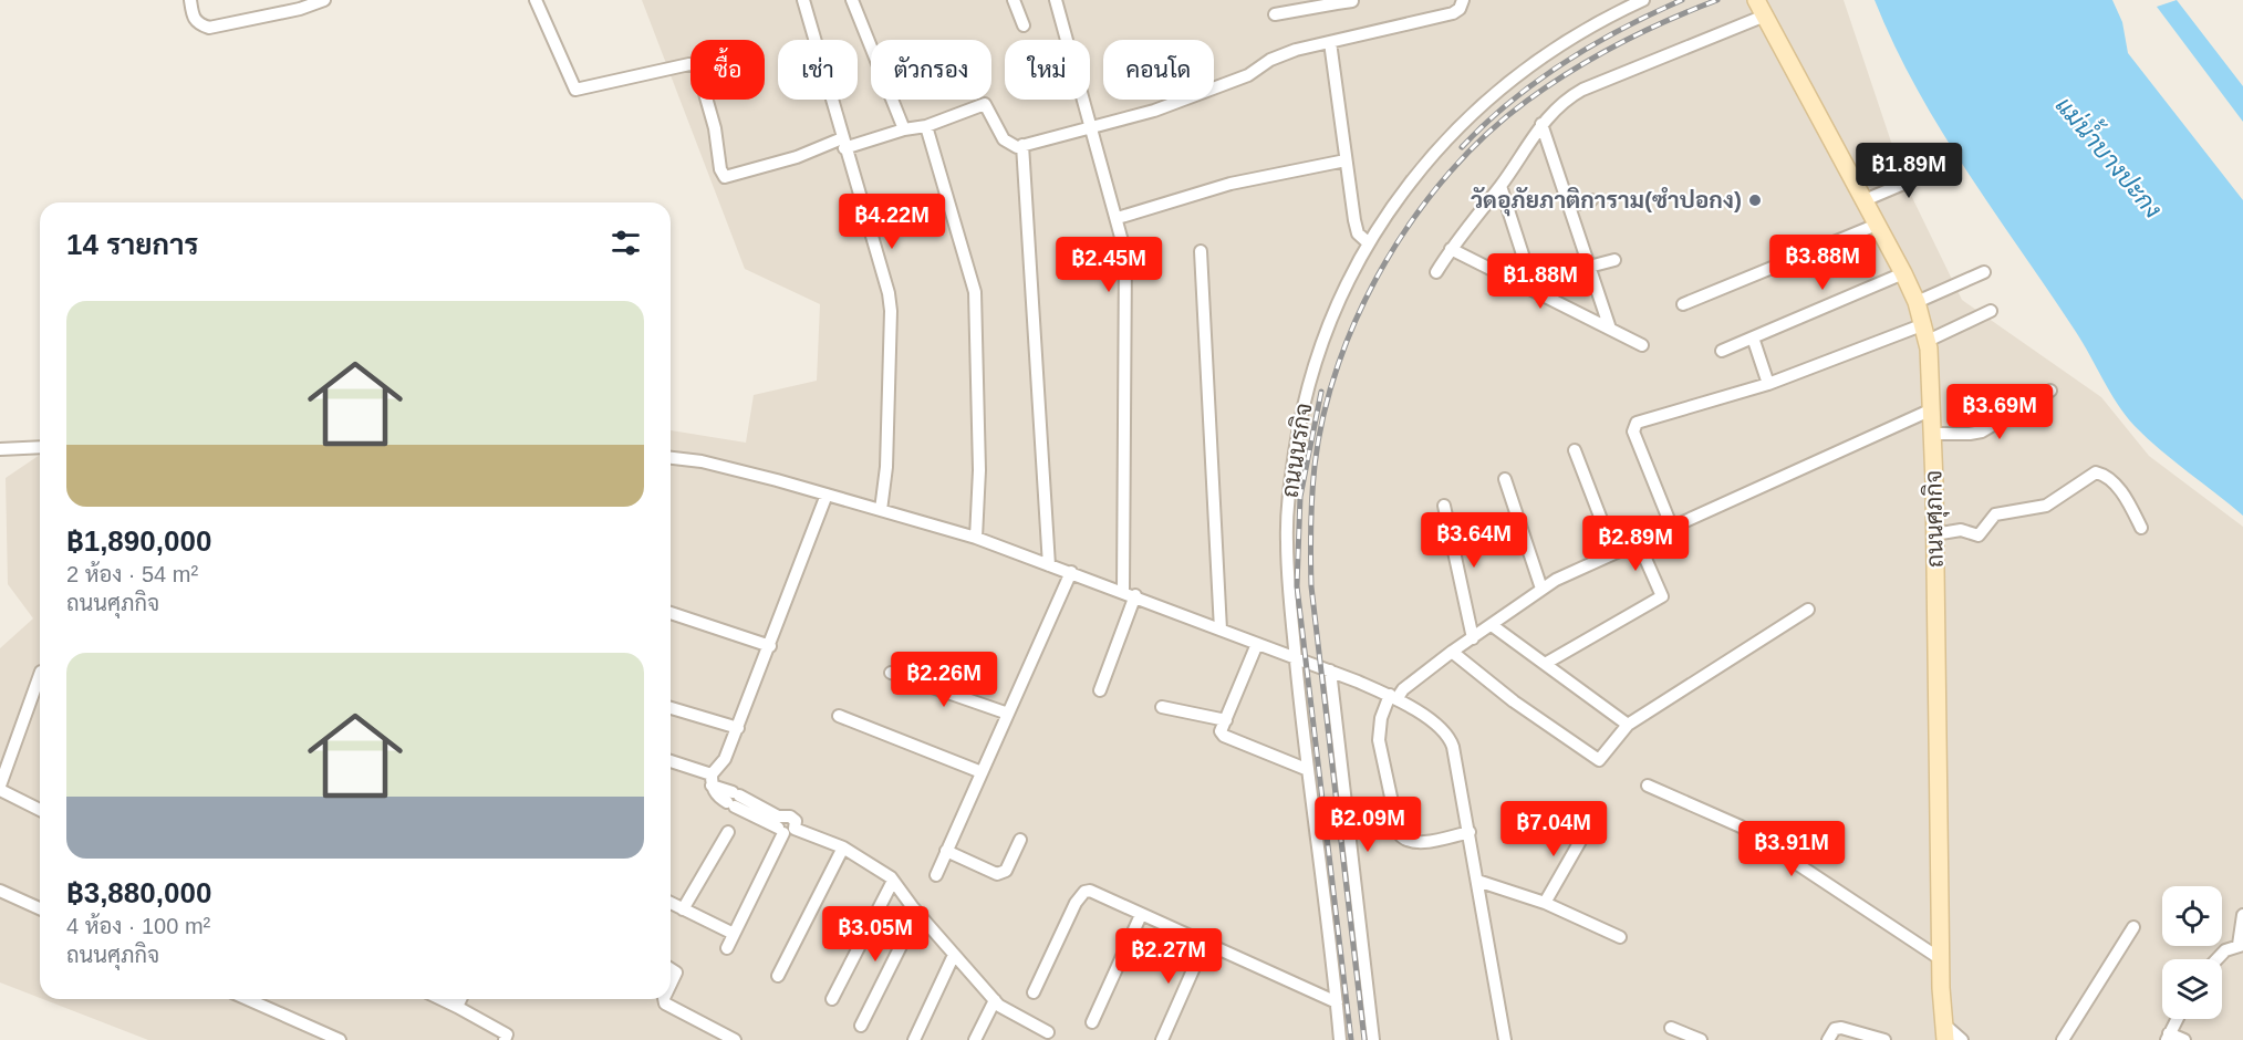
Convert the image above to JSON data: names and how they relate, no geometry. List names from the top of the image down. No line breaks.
{"streets":{"main road":["ถนนศุภกิจ"],"street":["ถนนนรกิจ"]},"water":["แม่น้ำบางปะกง"],"places":["วัดอุภัยภาติการาม(ซำปอกง)"],"page":{"chip":["ซื้อ","เช่า","ตัวกรอง","ใหม่","คอนโด"],"price":["฿1.89M","฿4.22M","฿3.88M","฿2.45M","฿1.88M","฿3.69M","฿3.64M","฿2.89M","฿2.26M","฿2.09M","฿7.04M","฿3.91M","฿3.05M","฿2.27M"],"heading":"14 รายการ","list":[{"name":"฿1,890,000","note":"2 ห้อง · 54 m² · ถนนศุภกิจ"},{"name":"฿3,880,000","note":"4 ห้อง · 100 m² · ถนนศุภกิจ"}]}}
